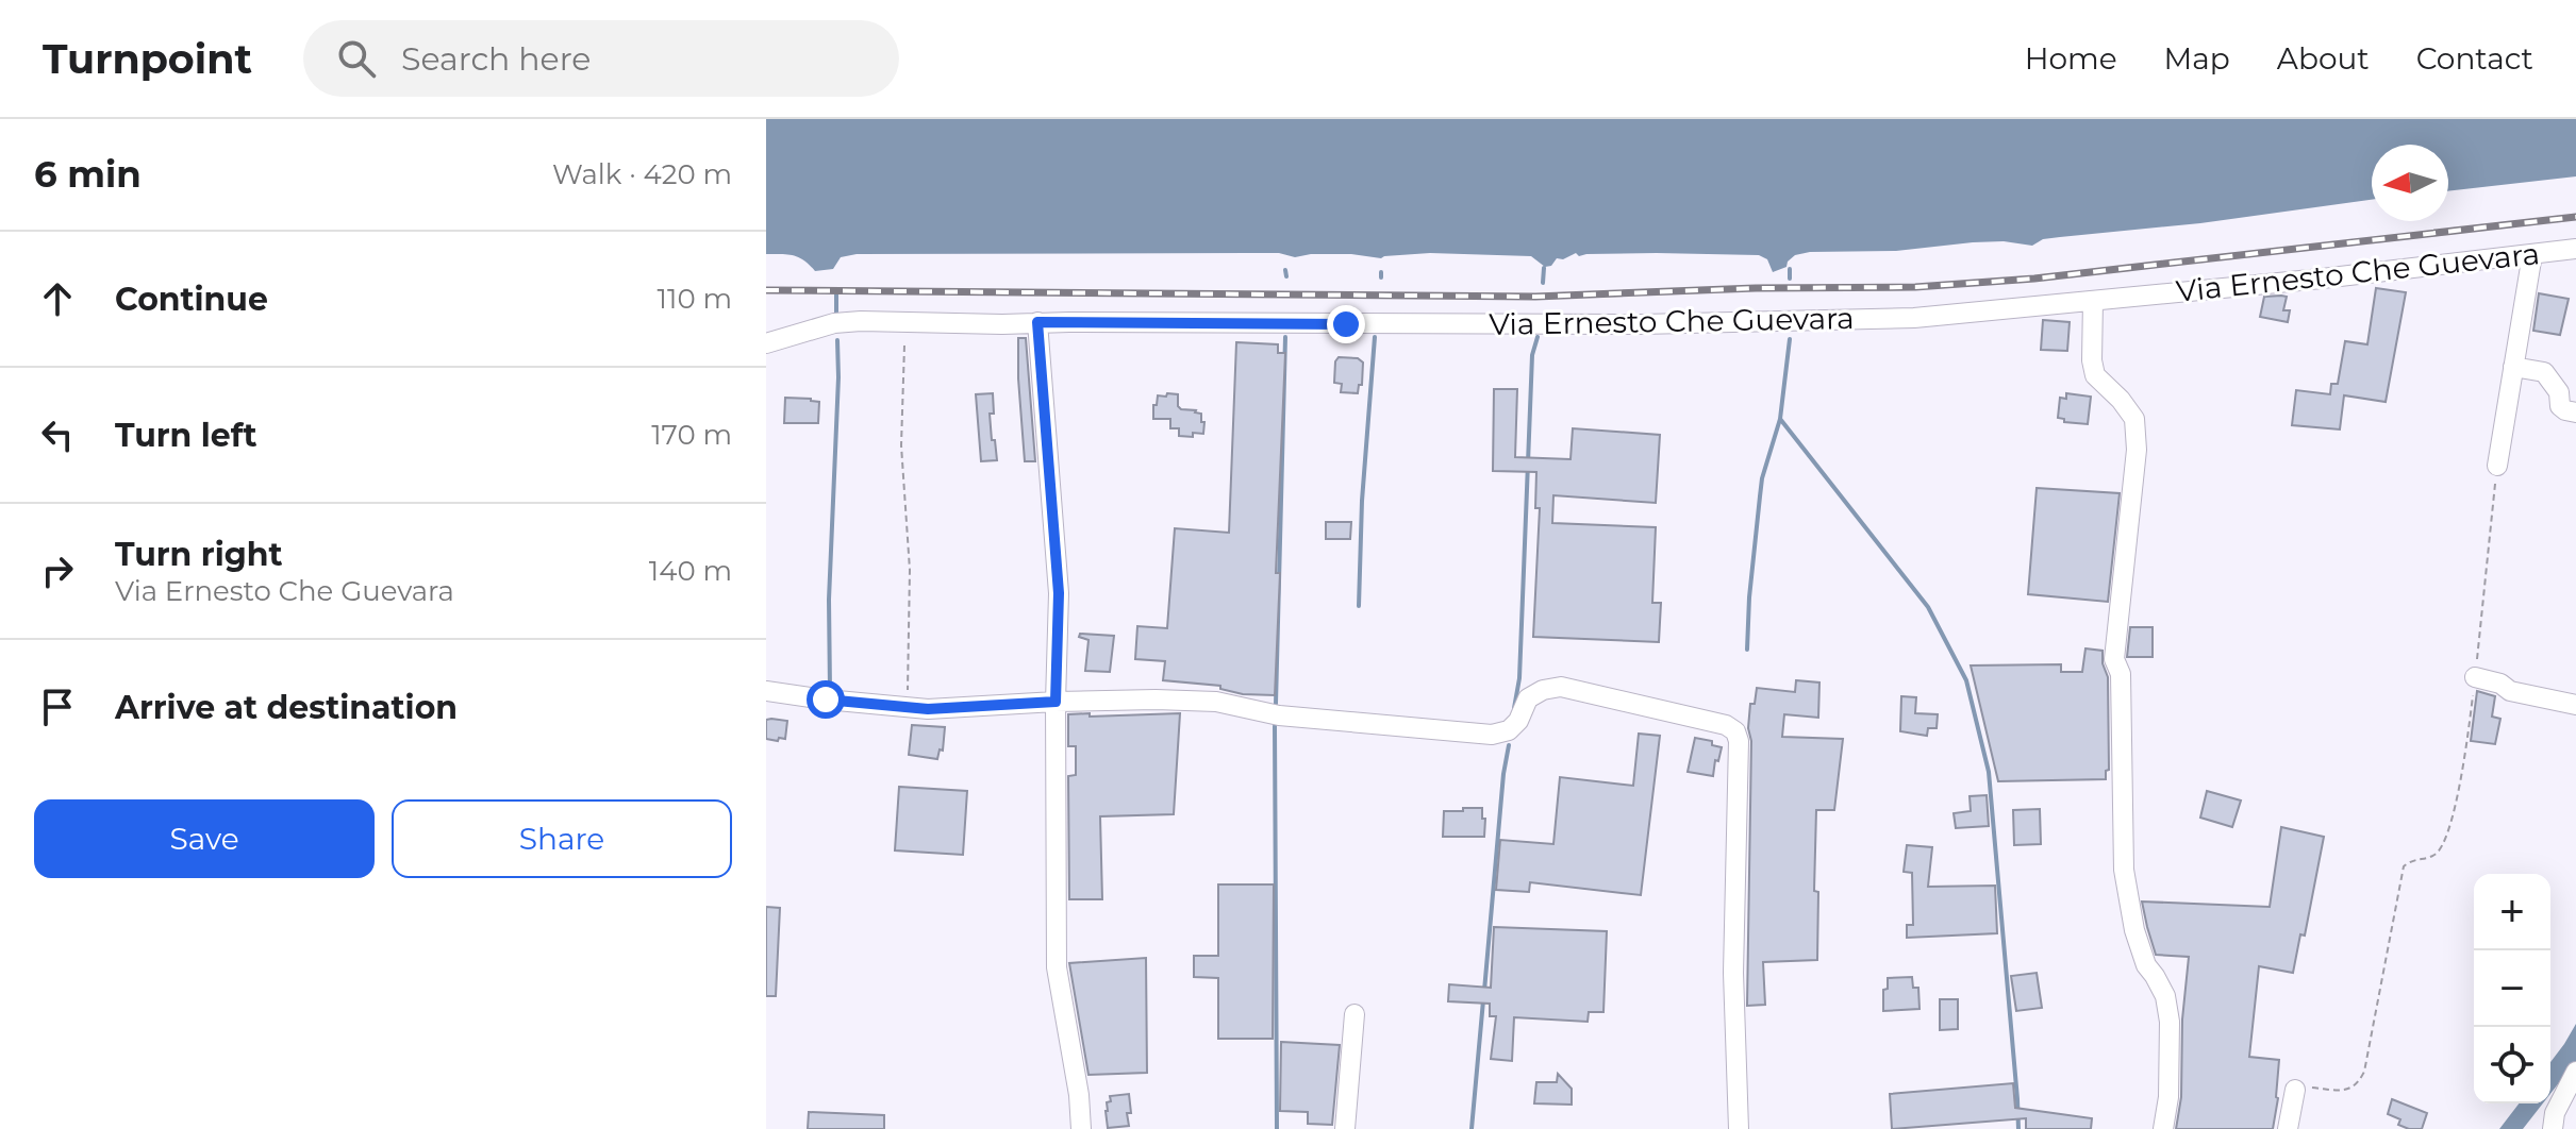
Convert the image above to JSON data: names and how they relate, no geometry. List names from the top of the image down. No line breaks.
{"streets":{"street":["Via Ernesto Che Guevara"]},"north":"left","page":{"header":"Turnpoint","search":"Search here","nav":["Home","Map","About","Contact"],"heading":["6 min","Walk · 420 m"],"list":[["Continue","110 m"],["Turn left","170 m"],["Turn right","Via Ernesto Che Guevara","140 m"],"Arrive at destination"],"buttons":["Save","Share"],"map_buttons":["+","−"]}}
